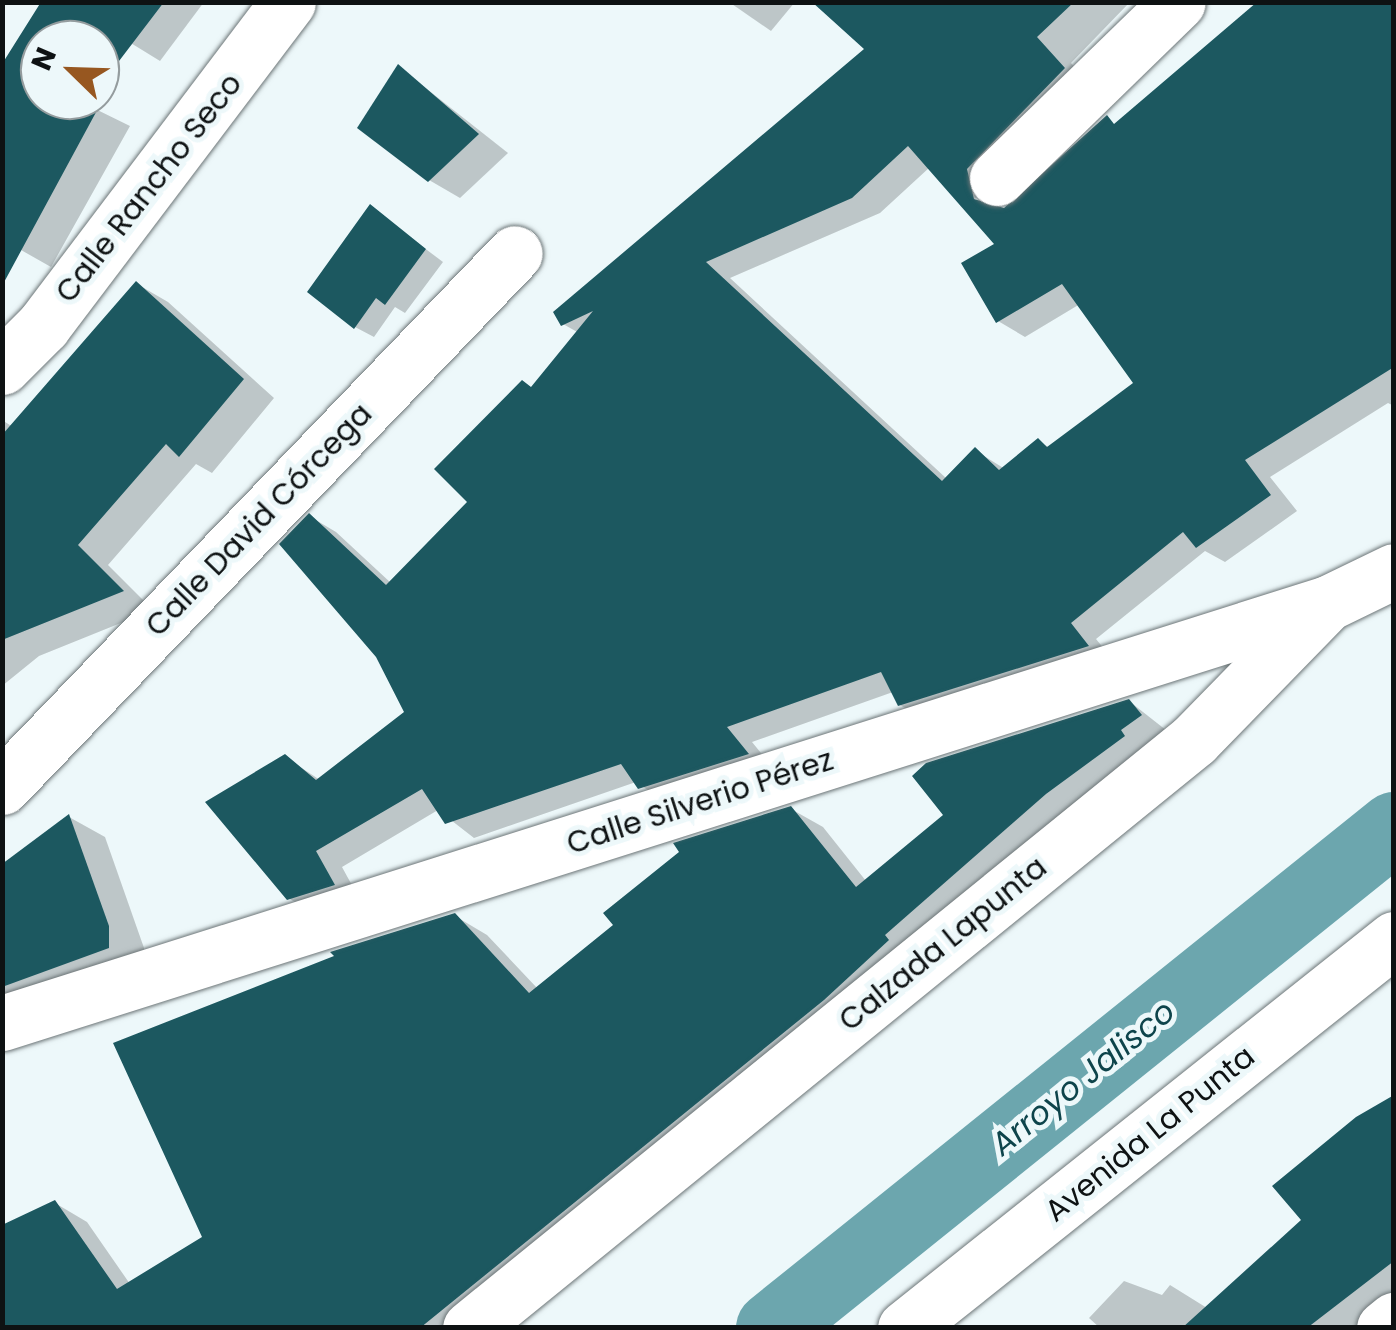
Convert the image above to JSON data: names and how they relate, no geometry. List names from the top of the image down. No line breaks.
{"streets":{"street":["Calle Rancho Seco","Calle David Córcega","Calle Silverio Pérez","Calzada Lapunta","Avenida La Punta"]},"crossings":[["Calle Silverio Pérez","Calzada Lapunta"]],"water":["Arroyo Jalisco"],"north":"top left"}
